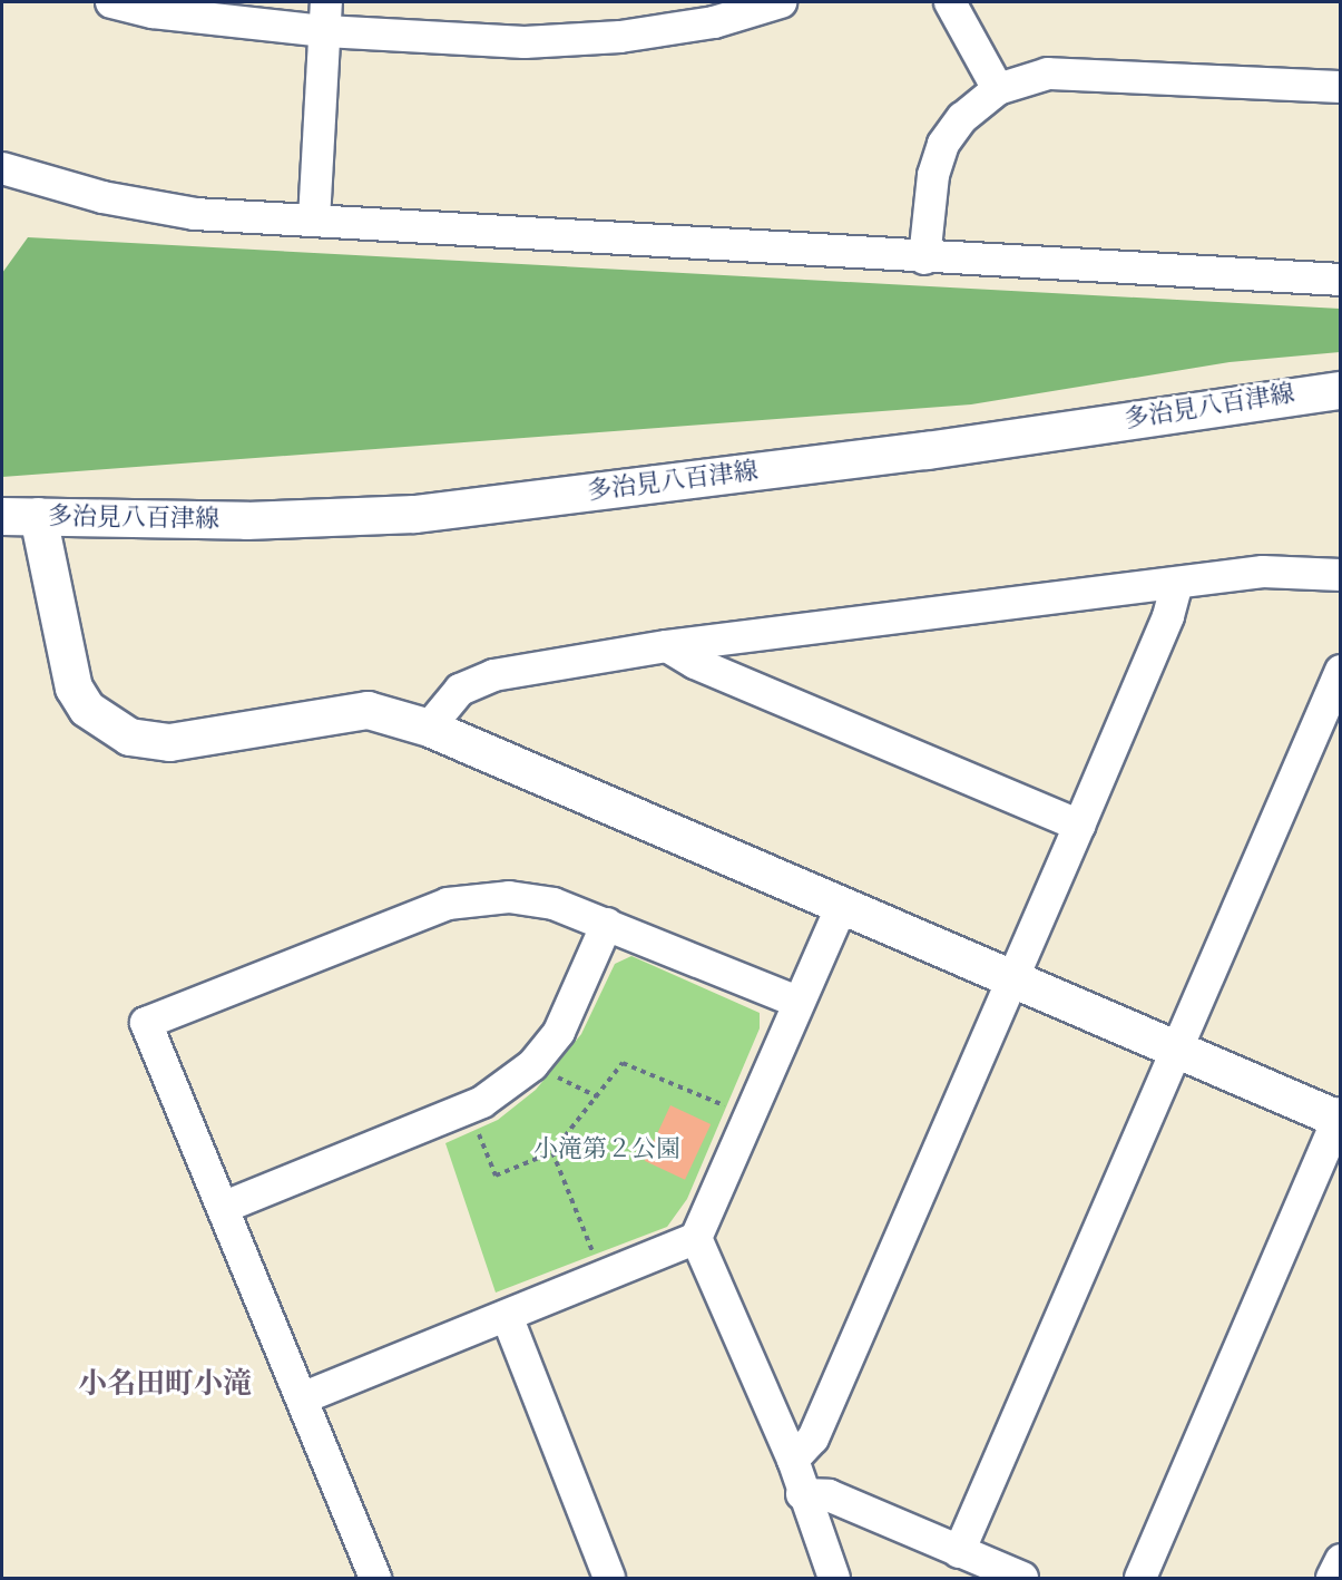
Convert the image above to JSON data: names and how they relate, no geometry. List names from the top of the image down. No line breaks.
{"streets":{"street":["多治見八百津線"]},"districts":["小名田町小滝"],"parks":["小滝第２公園"]}
